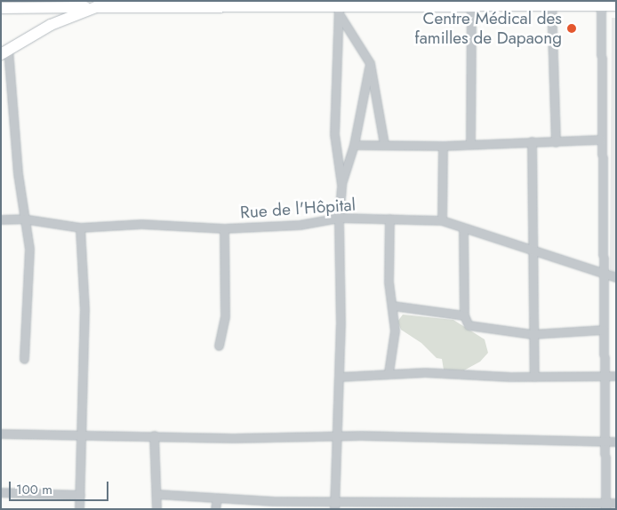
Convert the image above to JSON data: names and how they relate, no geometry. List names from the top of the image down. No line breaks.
{"streets":{"street":["Rue de l'Hôpital"]},"places":["Centre Médical des familles de Dapaong"],"scale_bar":"100 m"}
